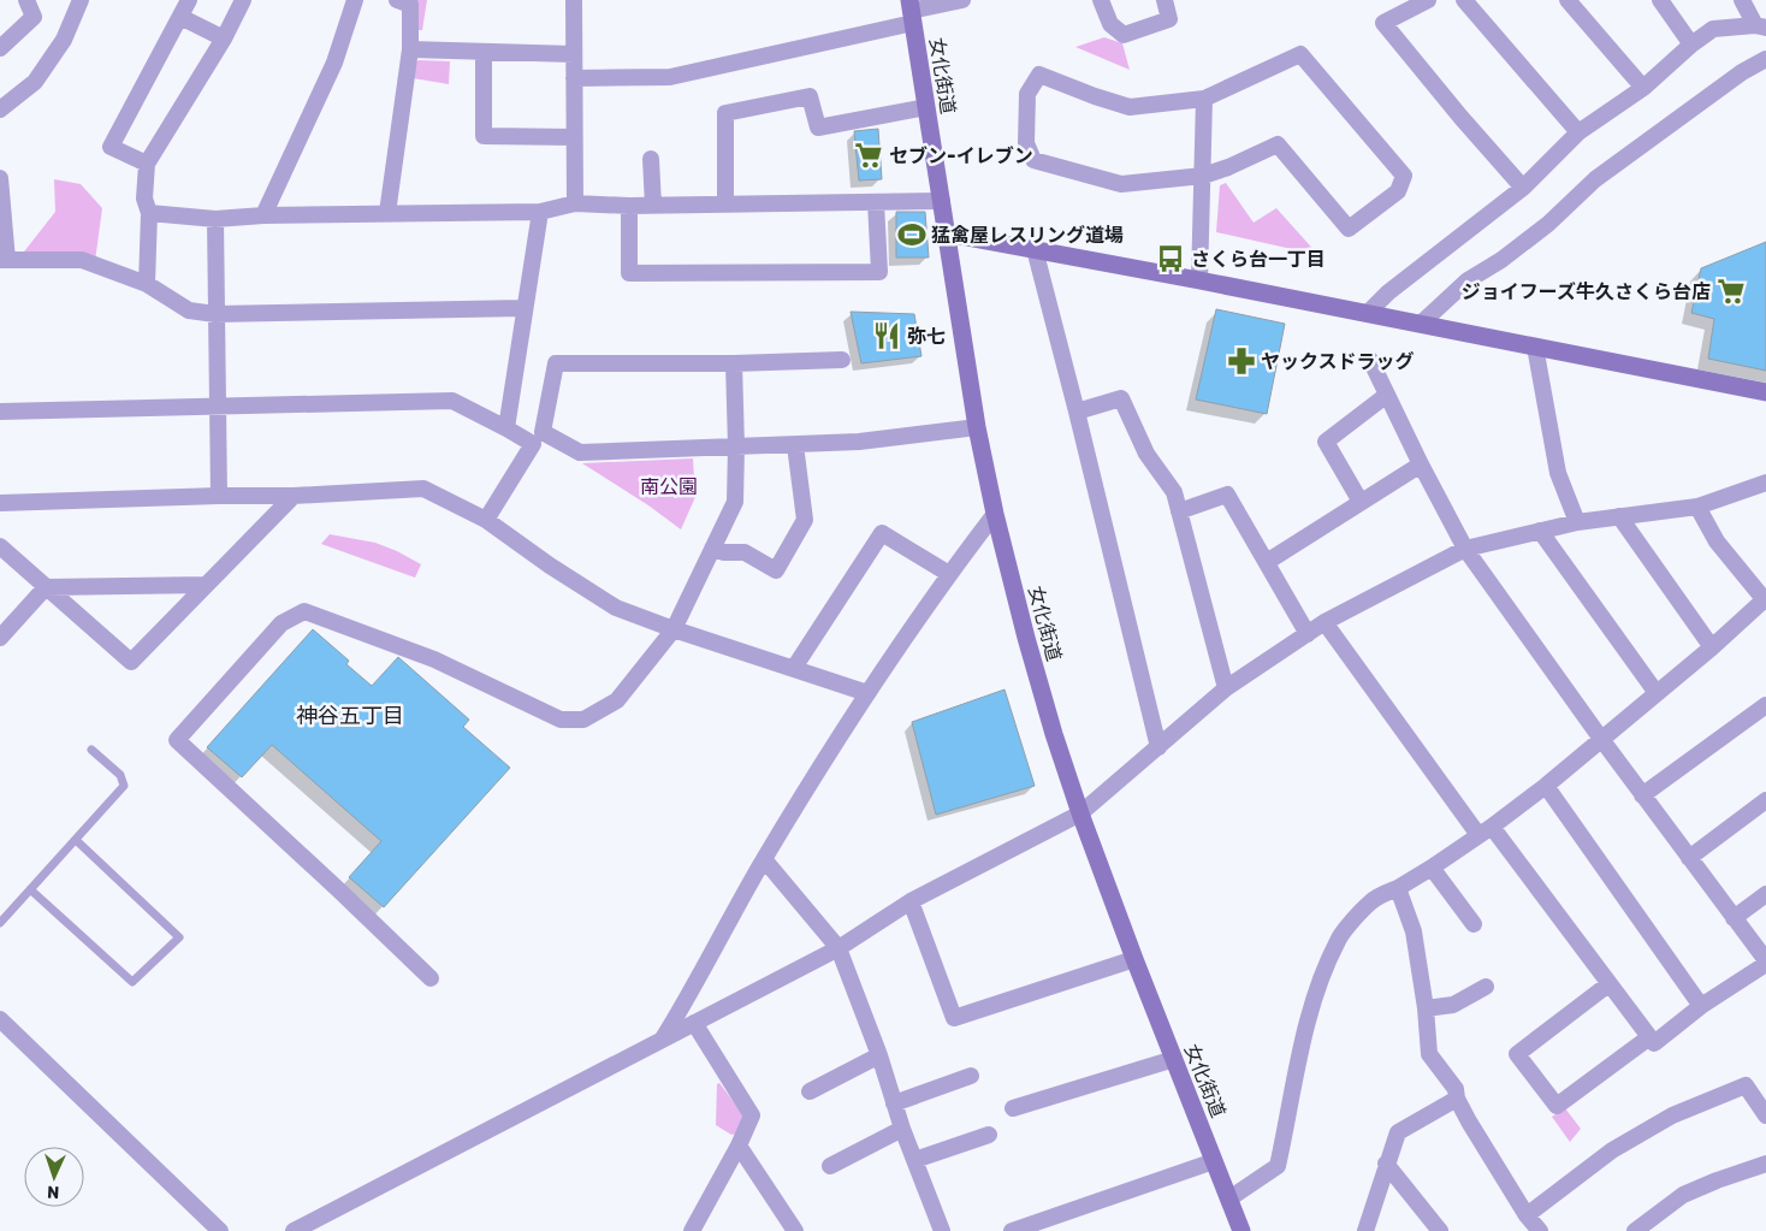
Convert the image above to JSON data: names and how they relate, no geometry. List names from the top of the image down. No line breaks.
{"streets":{"street":["女化街道"]},"districts":["神谷五丁目"],"parks":["南公園"],"places":{"supermarket":["セブン-イレブン","ジョイフーズ牛久さくら台店"],"sports":["猛禽屋レスリング道場"],"bus stop":["さくら台一丁目"],"restaurant":["弥七"],"pharmacy":["ヤックスドラッグ"]},"north":"bottom"}
